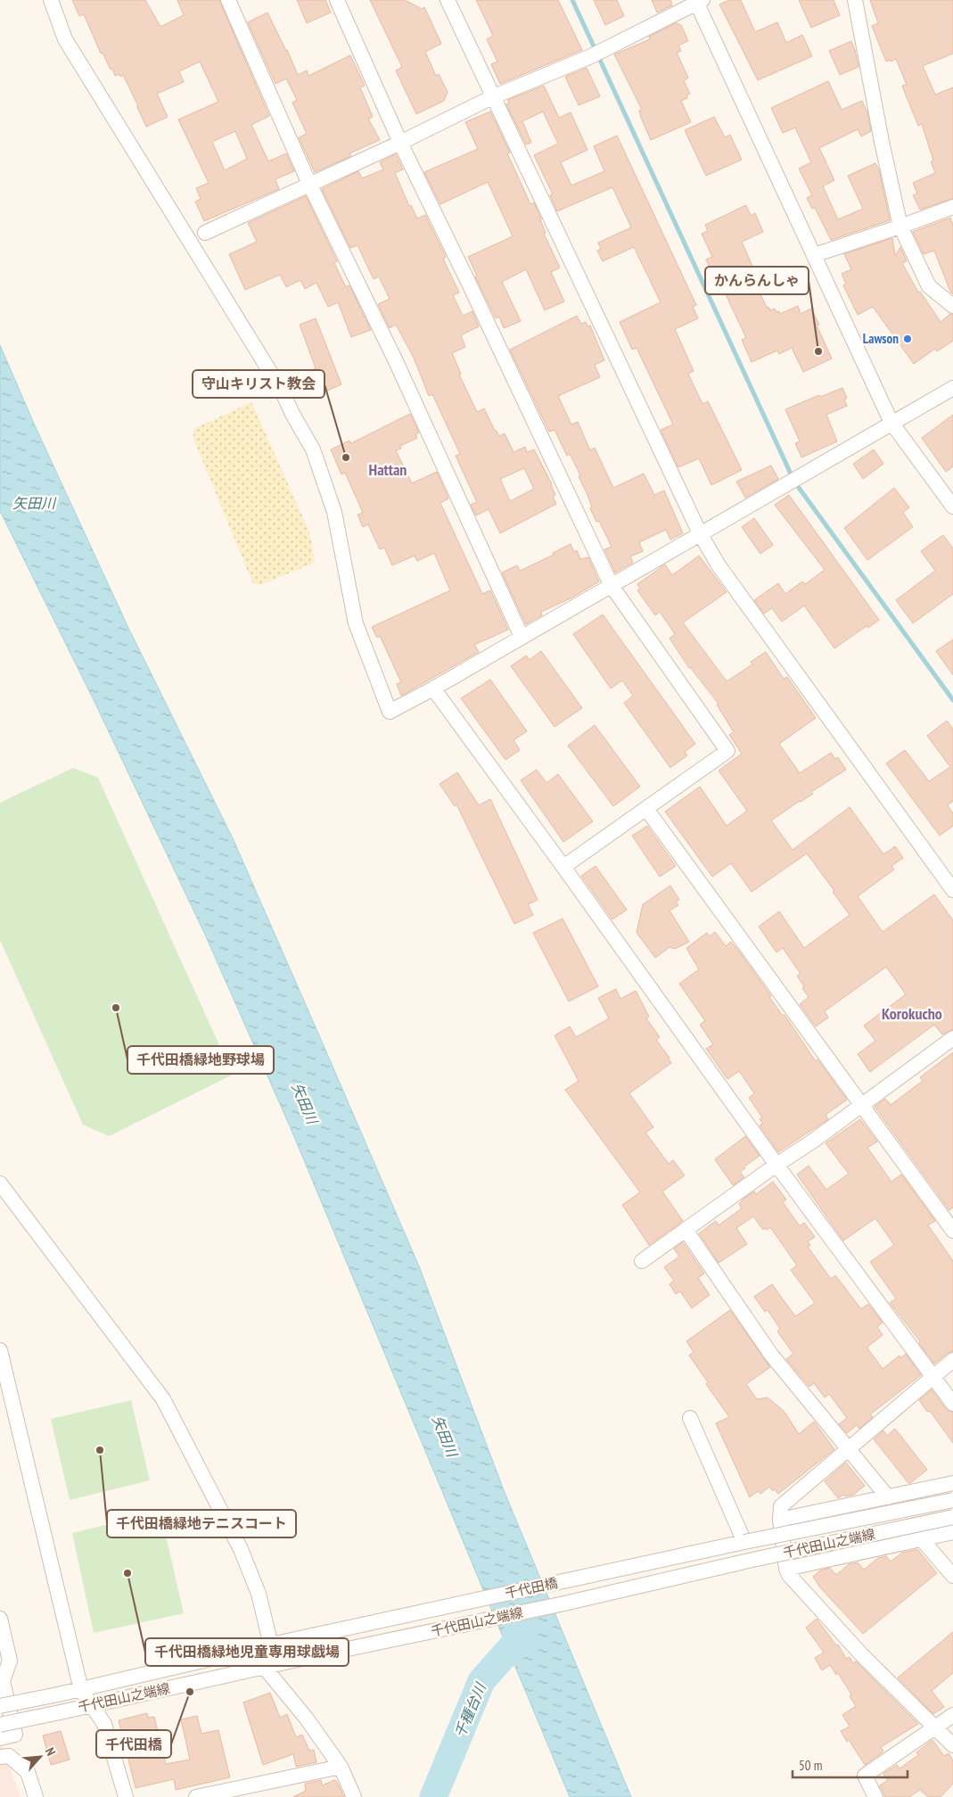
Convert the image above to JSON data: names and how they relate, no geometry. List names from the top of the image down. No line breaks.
{"streets":{"street":["千代田山之端線","千代田橋"]},"crossings":[["千代田山之端線","千代田橋"]],"districts":["Hattan","Korokucho"],"water":["矢田川","千種台川"],"places":["Lawson","かんらんしゃ","守山キリスト教会","千代田橋緑地野球場","千代田橋緑地テニスコート","千代田橋緑地児童専用球戯場","千代田橋"],"scale_bar":"50 m","north":"top right"}
